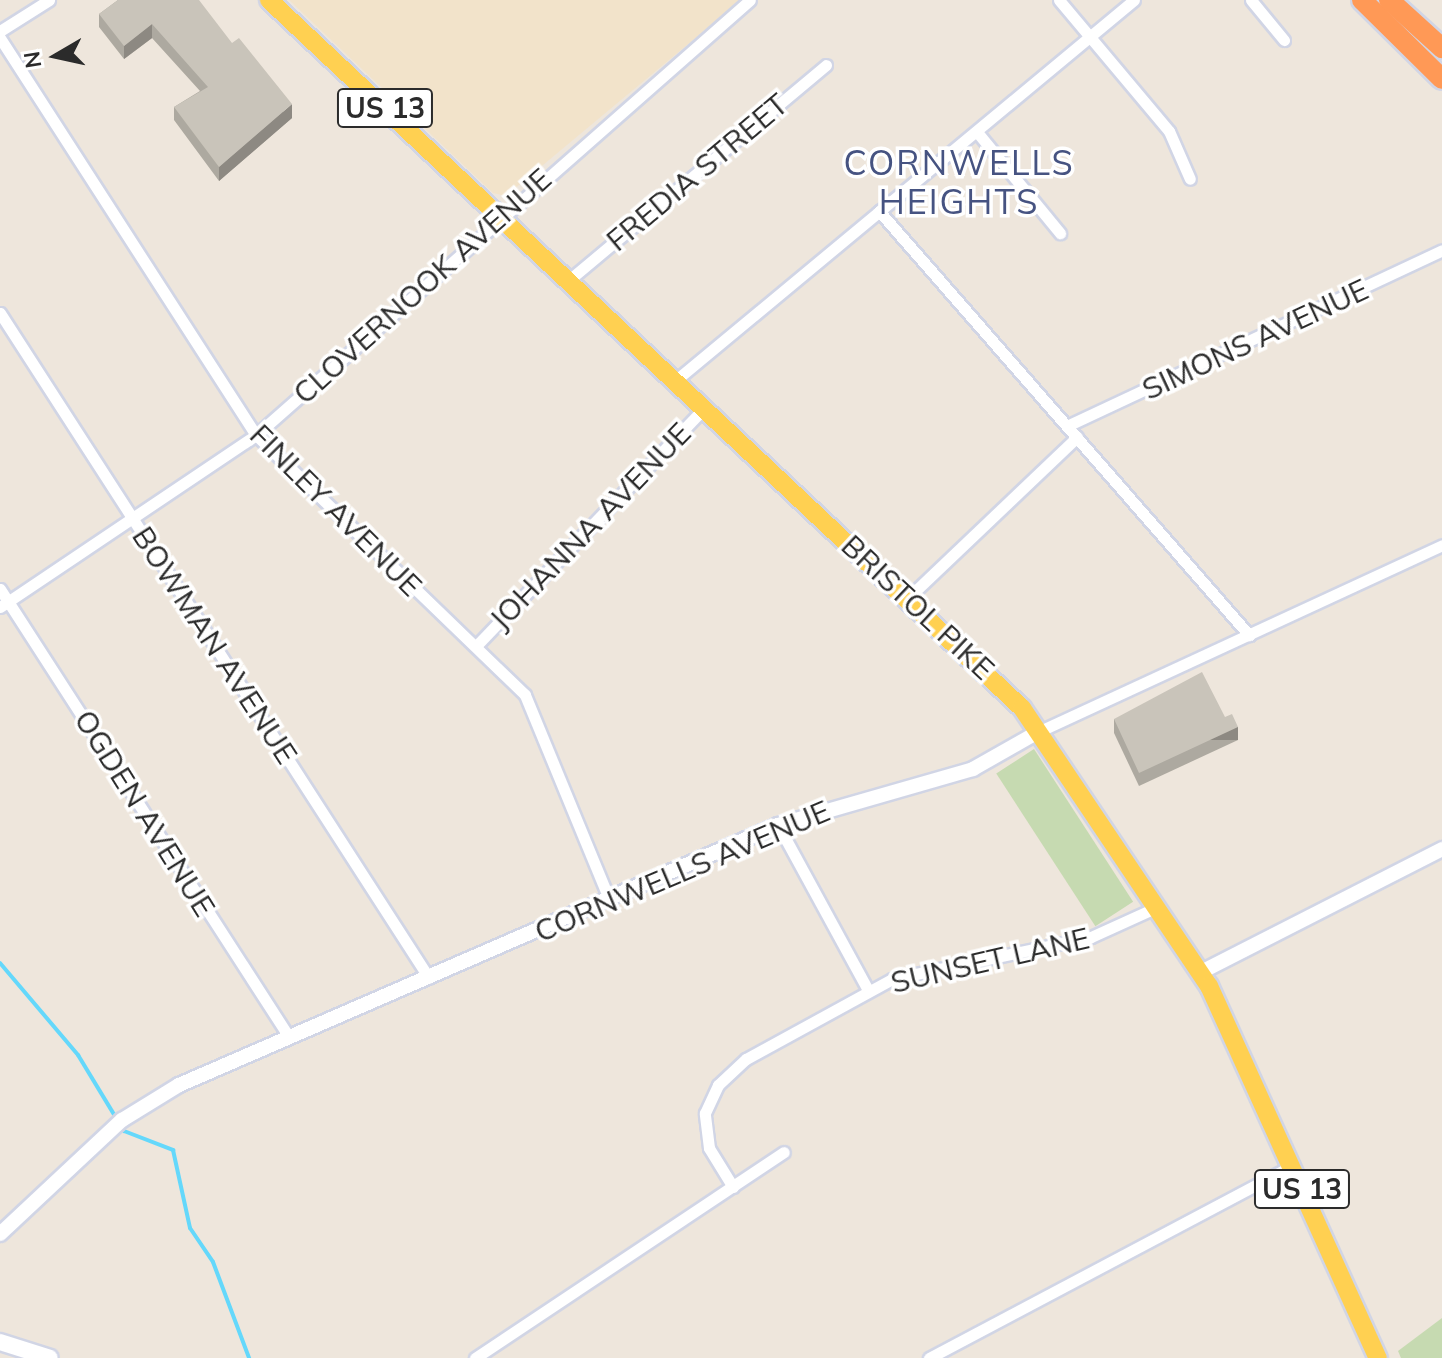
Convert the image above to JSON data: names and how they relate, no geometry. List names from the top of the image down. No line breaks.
{"streets":{"main road":["US 13","BRISTOL PIKE"],"street":["FREDIA STREET","CLOVERNOOK AVENUE","SIMONS AVENUE","FINLEY AVENUE","JOHANNA AVENUE","BOWMAN AVENUE","OGDEN AVENUE","CORNWELLS AVENUE","SUNSET LANE"]},"crossings":[["FREDIA STREET","BRISTOL PIKE"],["CLOVERNOOK AVENUE","FINLEY AVENUE"],["CLOVERNOOK AVENUE","BRISTOL PIKE"],["CLOVERNOOK AVENUE","BOWMAN AVENUE"],["CLOVERNOOK AVENUE","OGDEN AVENUE"],["FINLEY AVENUE","JOHANNA AVENUE"],["FINLEY AVENUE","CORNWELLS AVENUE"],["JOHANNA AVENUE","BRISTOL PIKE"],["BRISTOL PIKE","CORNWELLS AVENUE"],["BRISTOL PIKE","SUNSET LANE"],["BOWMAN AVENUE","CORNWELLS AVENUE"],["OGDEN AVENUE","CORNWELLS AVENUE"]],"districts":["CORNWELLS HEIGHTS"],"north":"left"}
